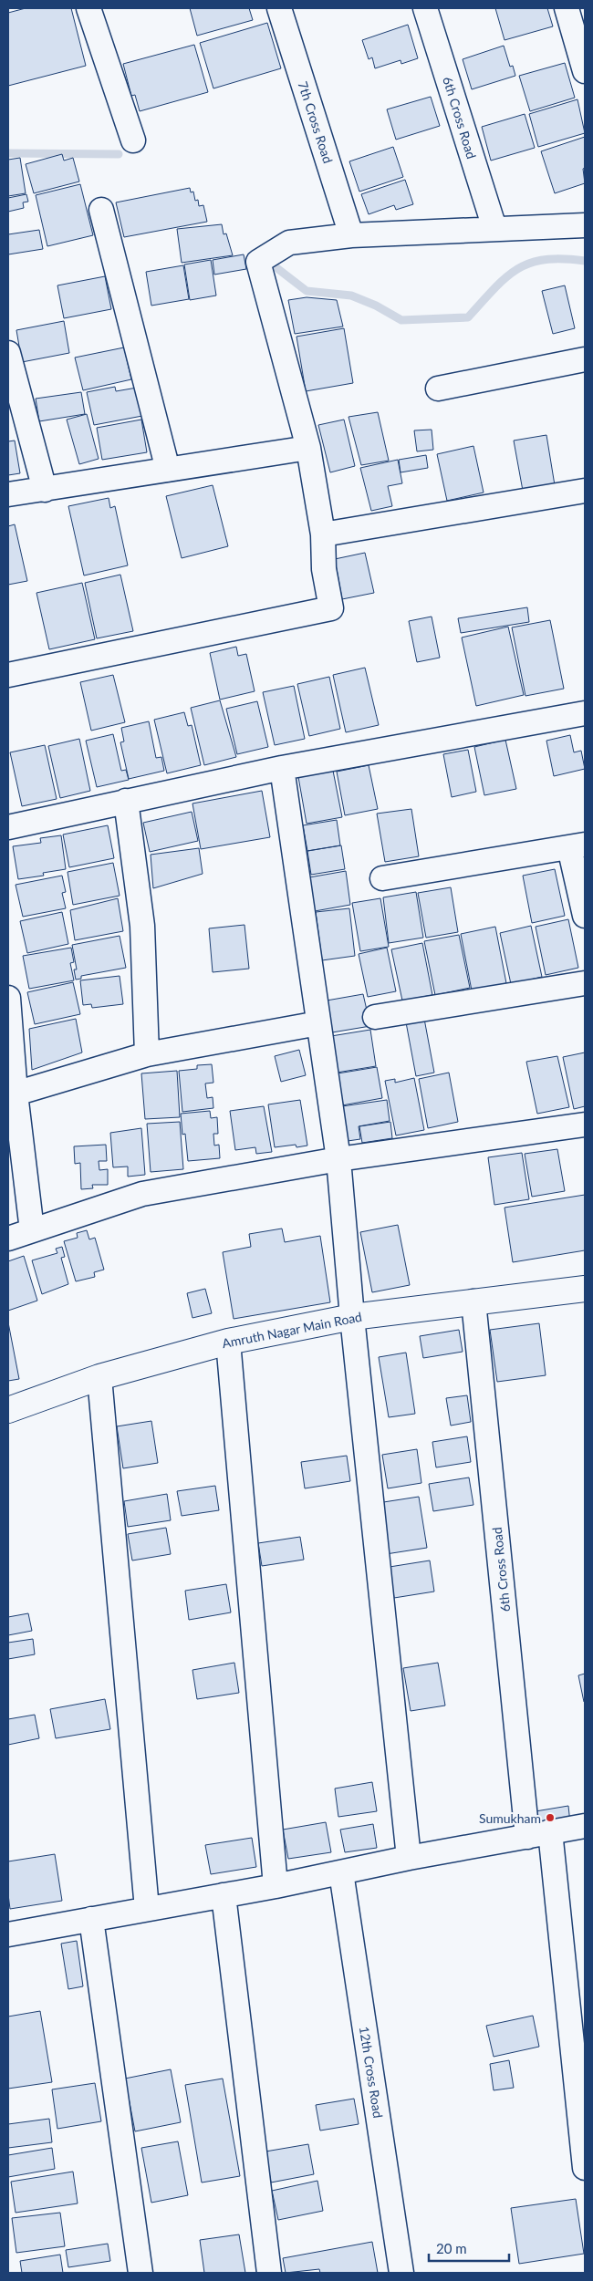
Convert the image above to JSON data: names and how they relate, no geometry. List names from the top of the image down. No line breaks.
{"streets":{"main road":["Amruth Nagar Main Road"],"street":["6th Cross Road","7th Cross Road","12th Cross Road"]},"crossings":[["6th Cross Road","Amruth Nagar Main Road"]],"places":["Sumukham"],"scale_bar":"20 m"}
